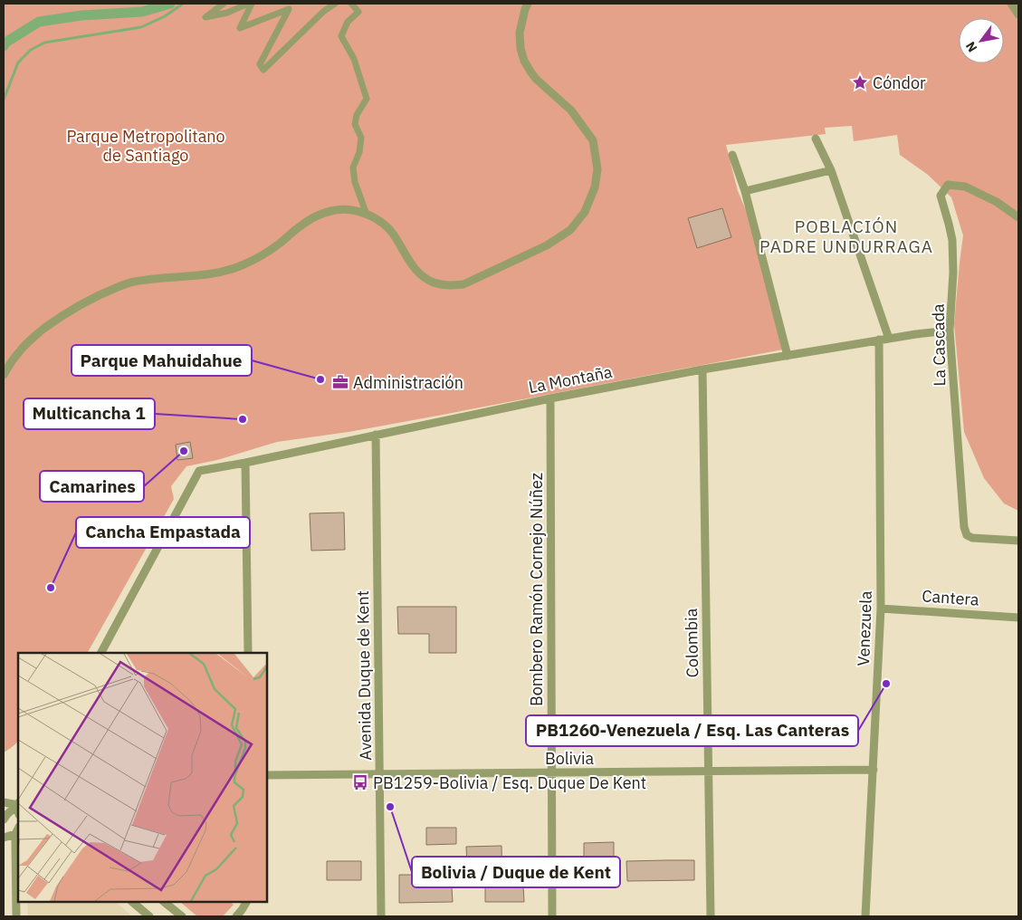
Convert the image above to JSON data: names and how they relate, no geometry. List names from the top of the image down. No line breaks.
{"streets":{"street":["La Cascada","La Montaña","Bombero Ramón Cornejo Núñez","Cantera","Venezuela","Colombia","Avenida Duque de Kent","Bolivia"]},"crossings":[["La Cascada","La Montaña"],["La Montaña","Bombero Ramón Cornejo Núñez"],["La Montaña","Venezuela"],["La Montaña","Colombia"],["La Montaña","Avenida Duque de Kent"],["Bombero Ramón Cornejo Núñez","Bolivia"],["Cantera","Venezuela"],["Venezuela","Bolivia"],["Colombia","Bolivia"],["Avenida Duque de Kent","Bolivia"]],"districts":["POBLACIÓN PADRE UNDURRAGA"],"parks":["Parque Metropolitano de Santiago"],"places":{"place":["Cóndor"],"other":["Parque Mahuidahue","Multicancha 1","Camarines","Cancha Empastada","PB1260-Venezuela / Esq. Las Canteras","Bolivia / Duque de Kent"],"office":["Administración"],"bus stop":["PB1259-Bolivia / Esq. Duque De Kent"]},"north":"bottom left"}
